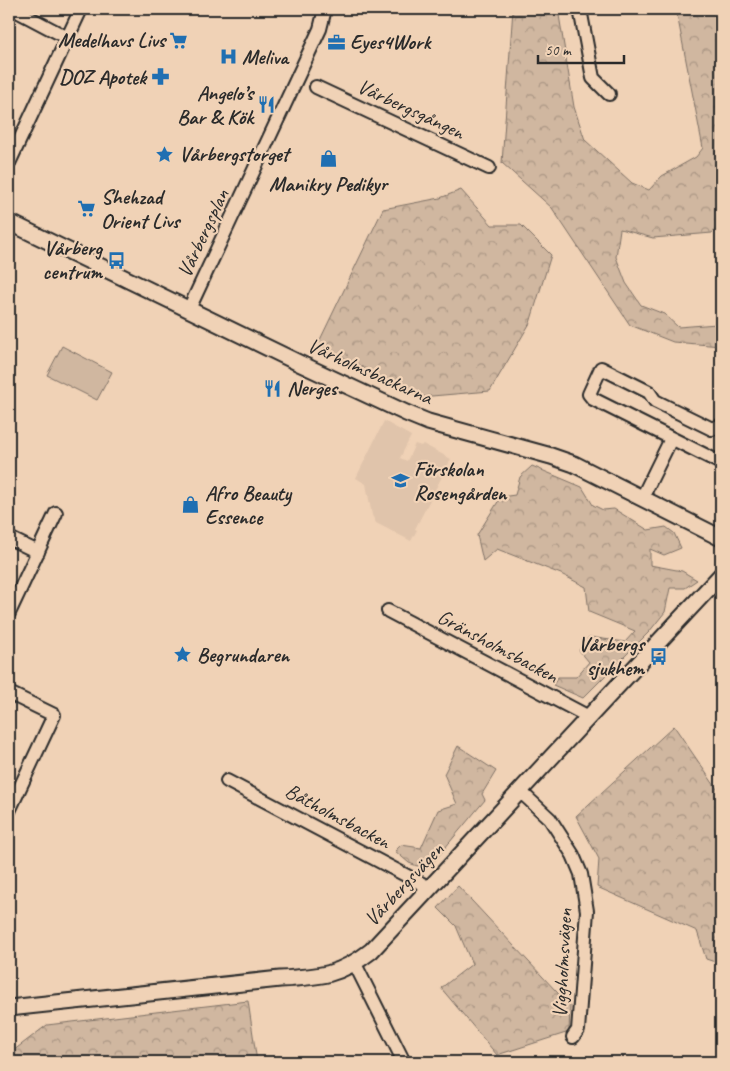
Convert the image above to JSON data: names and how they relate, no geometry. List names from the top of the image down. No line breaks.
{"streets":{"street":["Vårbergsgången","Vårbergsplan","Vårholmsbackarna","Gränsholmsbacken","Båtholmsbacken","Vårbergsvägen","Viggholmsvägen"]},"crossings":[["Vårbergsplan","Vårholmsbackarna"],["Gränsholmsbacken","Vårbergsvägen"],["Båtholmsbacken","Vårbergsvägen"],["Vårbergsvägen","Viggholmsvägen"]],"places":{"supermarket":["Medelhavs Livs","Shehzad Orient Livs"],"office":["Eyes4Work"],"hospital":["Meliva"],"pharmacy":["DOZ Apotek"],"restaurant":["Angelo’s Bar & Kök","Nerges"],"place":["Vårbergstorget","Begrundaren"],"shop":["Manikry Pedikyr","Afro Beauty Essence"],"bus stop":["Vårberg centrum","Vårbergs sjukhem"],"school or university":["Förskolan Rosengården"]},"scale_bar":"50 m"}
